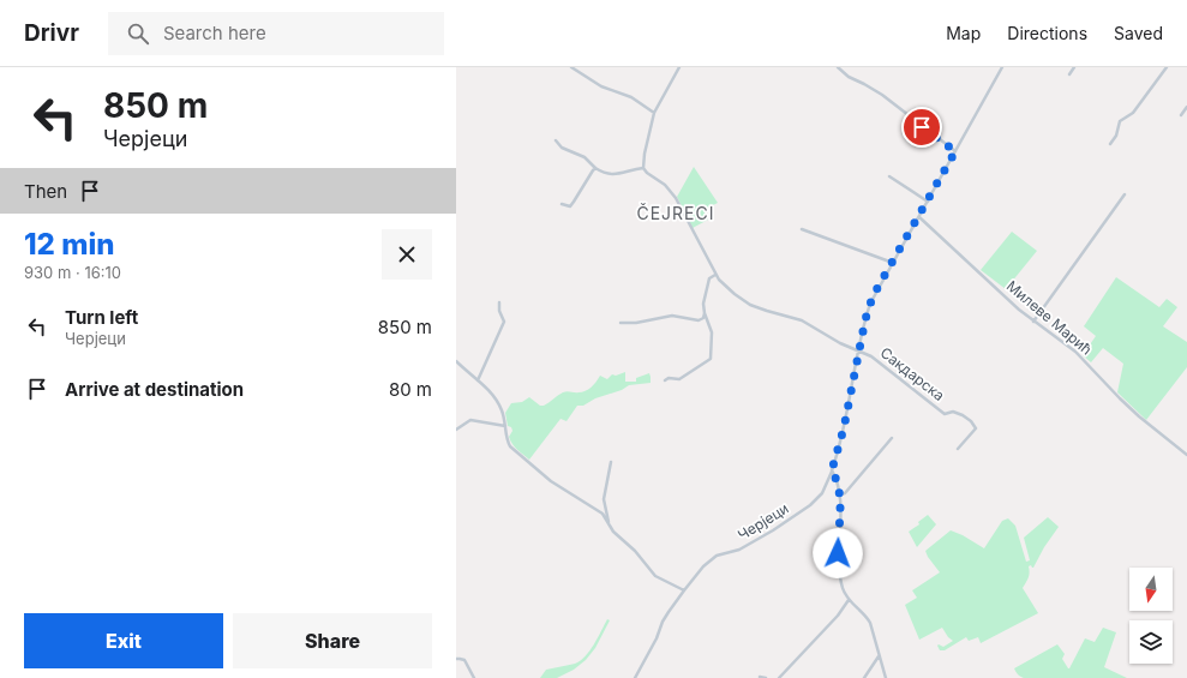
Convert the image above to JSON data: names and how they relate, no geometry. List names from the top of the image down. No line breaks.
{"streets":{"street":["Милеве Мaрић","Сакдарска","Черјеци"]},"crossings":[["Милеве Мaрић","Черјеци"],["Сакдарска","Черјеци"]],"districts":["ČEJRECI"],"north":"bottom","page":{"header":"Drivr","search":"Search here","nav":["Map","Directions","Saved"],"turn":["850 m","Черјеци"],"then":"Then","heading":["12 min","930 m · 16:10"],"list":[{"name":"Turn left","note":"Черјеци","value":"850 m"},{"name":"Arrive at destination","value":"80 m"}],"buttons":["Exit","Share"]}}
